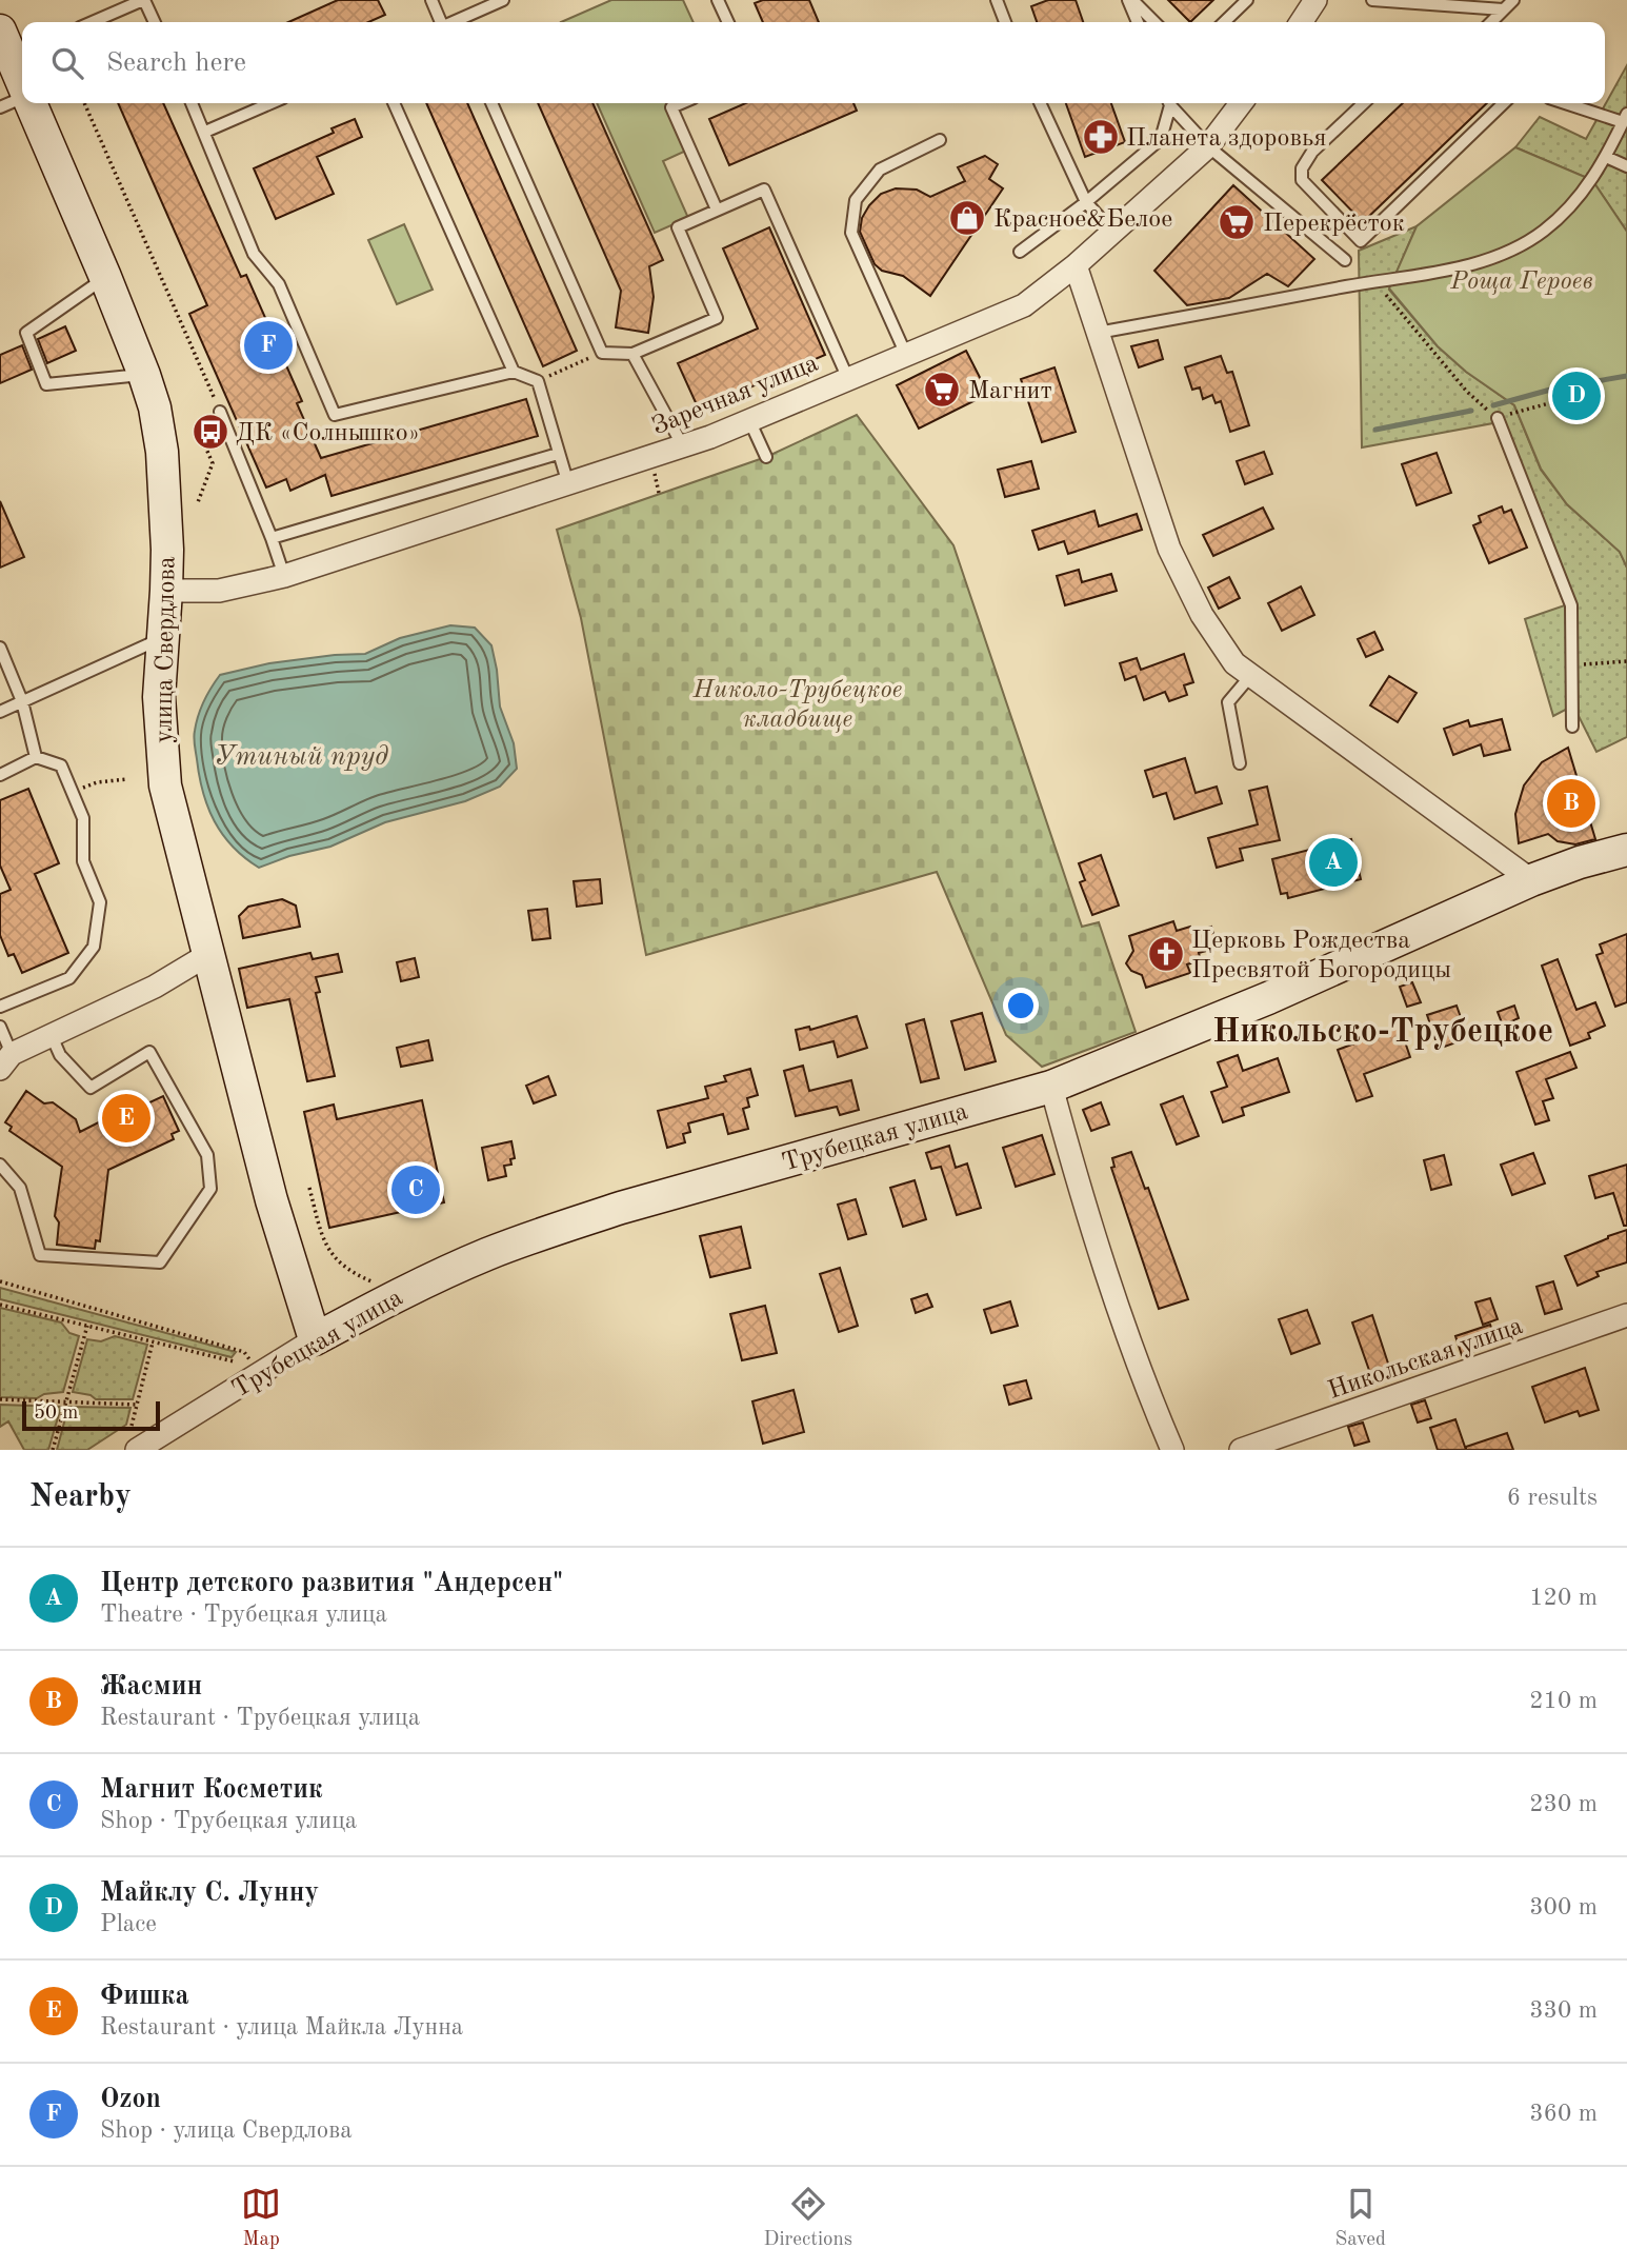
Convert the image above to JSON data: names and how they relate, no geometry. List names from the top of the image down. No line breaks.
{"streets":{"main road":["улица Свердлова","Трубецкая улица"],"street":["Заречная улица","Никольская улица"]},"crossings":[["Заречная улица","улица Свердлова"],["улица Свердлова","Трубецкая улица"]],"districts":["Никольско-Трубецкое"],"water":["Утиный пруд"],"parks":["Роща Героев","Николо-Трубецкое кладбище"],"places":{"pharmacy":["Планета здоровья"],"shop":["Красное&Белое"],"supermarket":["Перекрёсток","Магнит"],"bus stop":["ДК «Солнышко»"],"church":["Церковь Рождества Пресвятой Богородицы"]},"scale_bar":"50 m","page":{"search":"Search here","pins":["F","D","B","A","E","C"],"scale":"50 m","heading":["Nearby","6 results"],"list":[{"mark":"A","name":"Центр детского развития \"Андерсен\"","note":"Theatre · Трубецкая улица","value":"120 m"},{"mark":"B","name":"Жасмин","note":"Restaurant · Трубецкая улица","value":"210 m"},{"mark":"C","name":"Магнит Косметик","note":"Shop · Трубецкая улица","value":"230 m"},{"mark":"D","name":"Майклу С. Лунну","note":"Place","value":"300 m"},{"mark":"E","name":"Фишка","note":"Restaurant · улица Майкла Лунна","value":"330 m"},{"mark":"F","name":"Ozon","note":"Shop · улица Свердлова","value":"360 m"}],"nav":["Map","Directions","Saved"]}}
